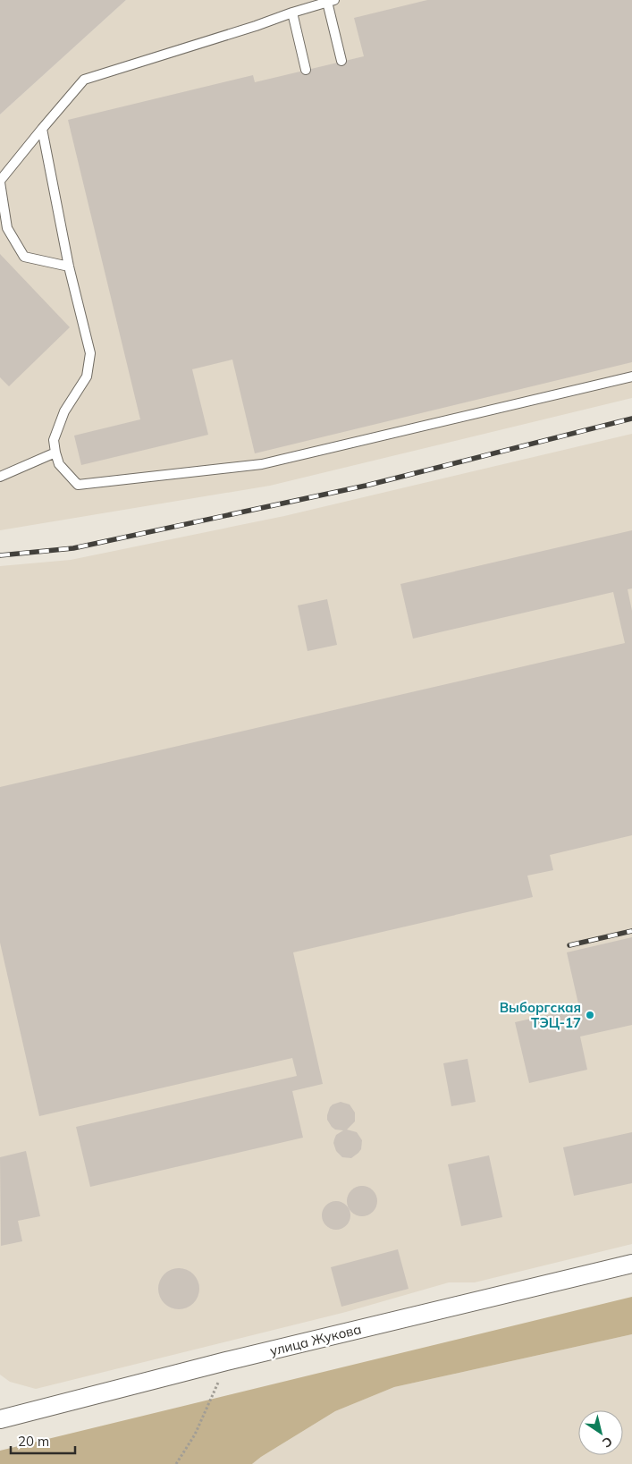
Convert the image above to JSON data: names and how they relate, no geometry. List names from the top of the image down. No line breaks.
{"streets":{"street":["улица Жукова"]},"places":["Выборгская ТЭЦ-17"],"scale_bar":"20 m","north":"bottom right"}
